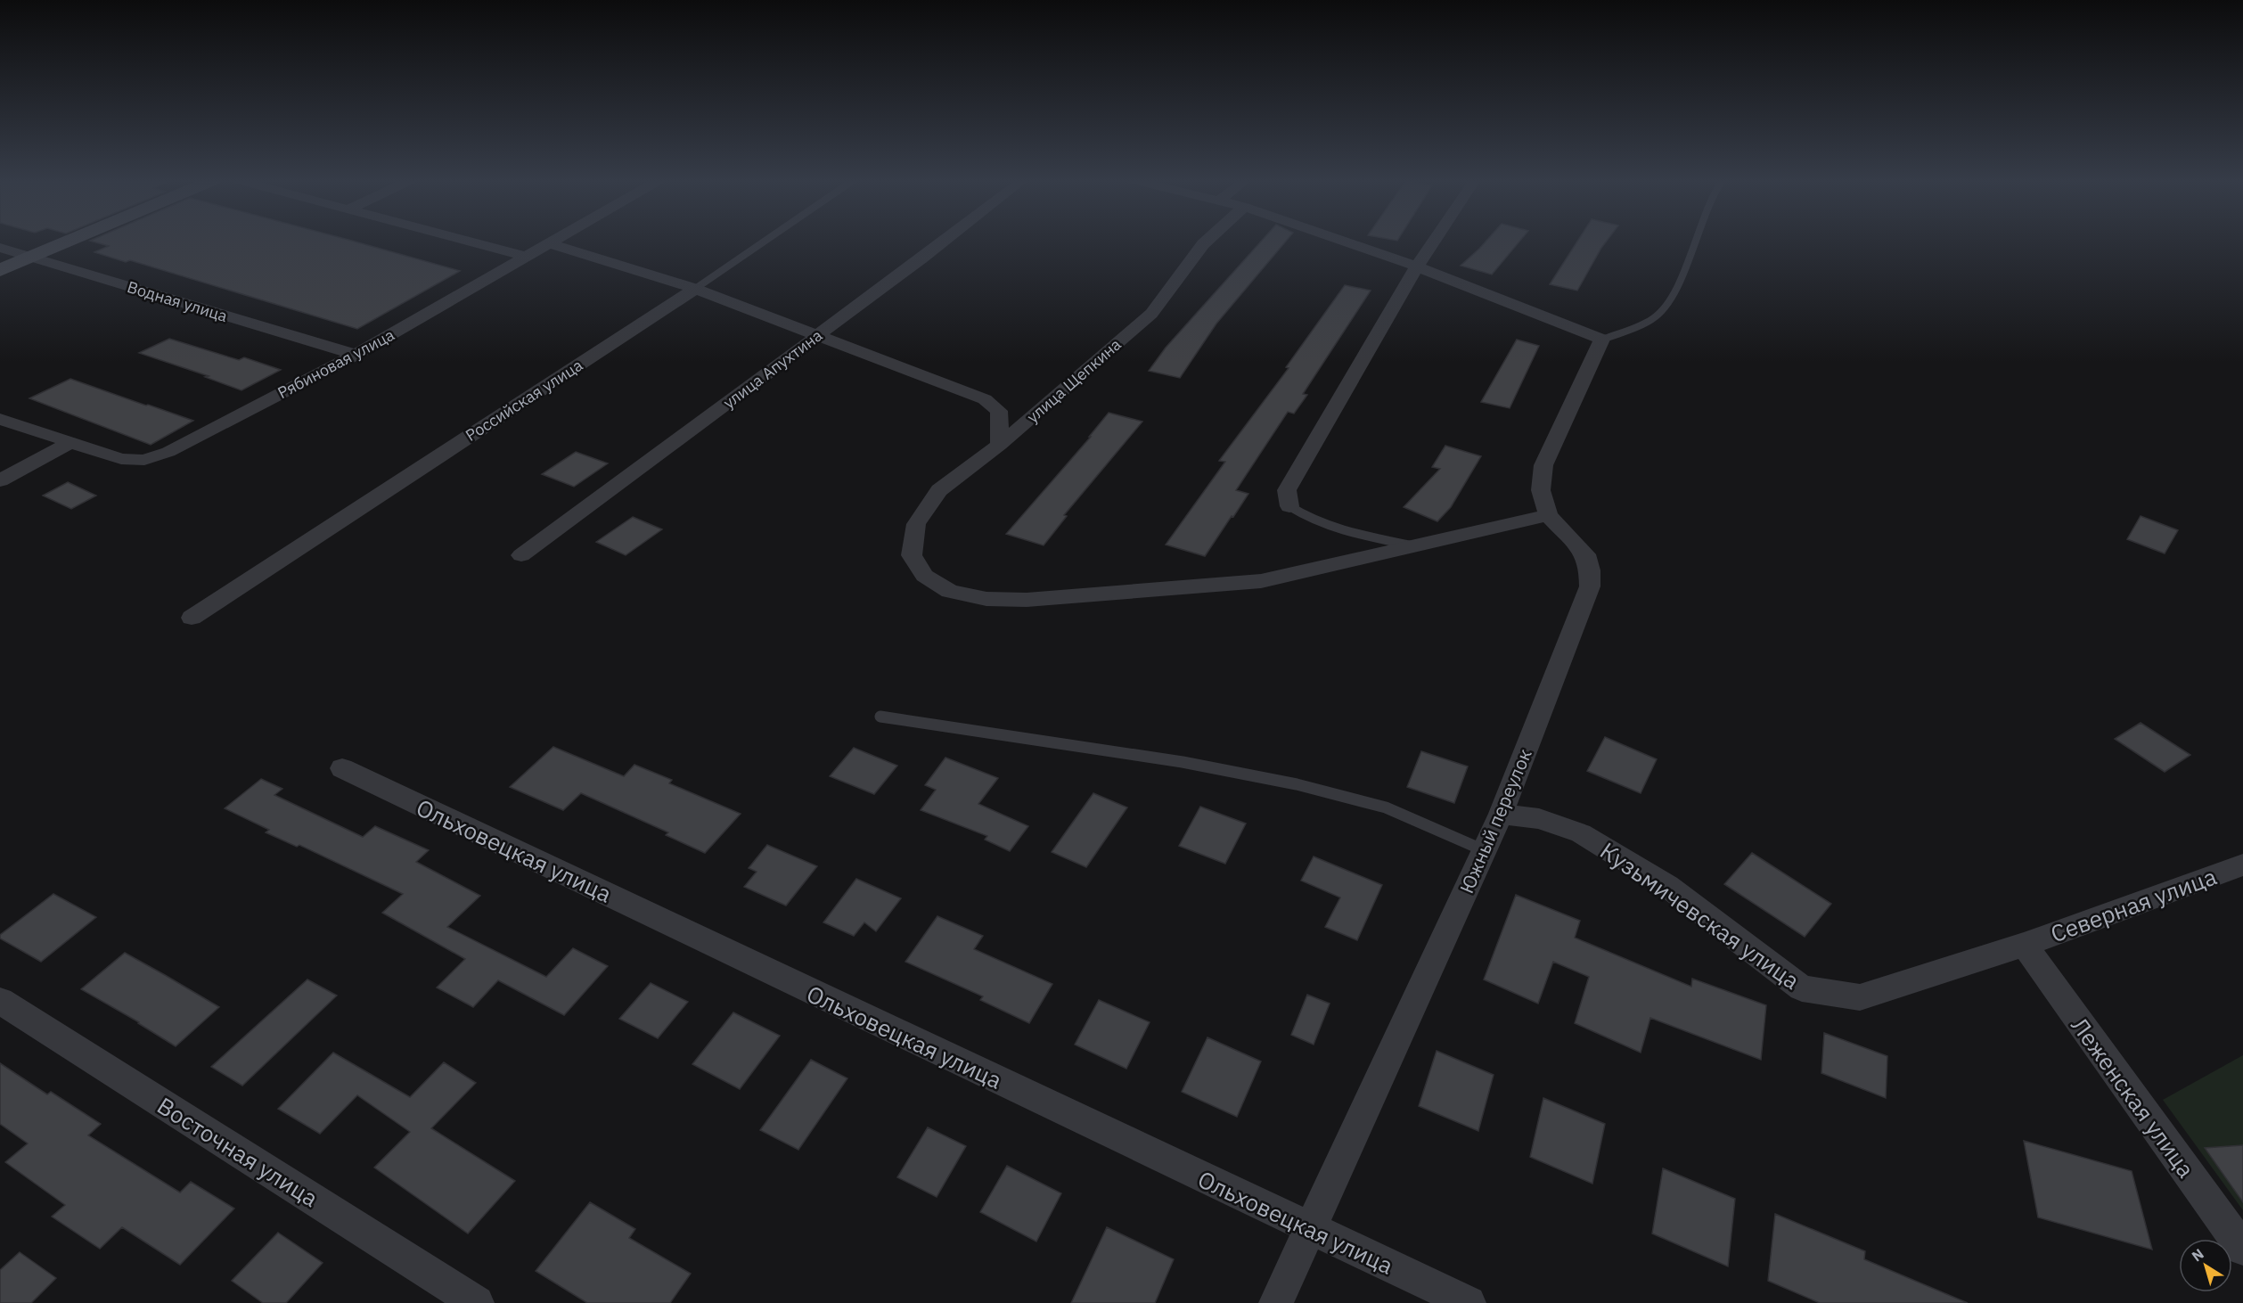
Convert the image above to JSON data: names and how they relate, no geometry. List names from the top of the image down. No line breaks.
{"streets":{"street":["Водная улица","Рябиновая улица","улица Апухтина","улица Щепкина","Российская улица","Южный переулок","Ольховецкая улица","Северная улица","Кузьмичевская улица","Леженская улица","Восточная улица"]},"crossings":[["Водная улица","Рябиновая улица"],["Южный переулок","Ольховецкая улица"],["Южный переулок","Кузьмичевская улица"],["Северная улица","Кузьмичевская улица"],["Северная улица","Леженская улица"],["Кузьмичевская улица","Леженская улица"]],"north":"top left"}
